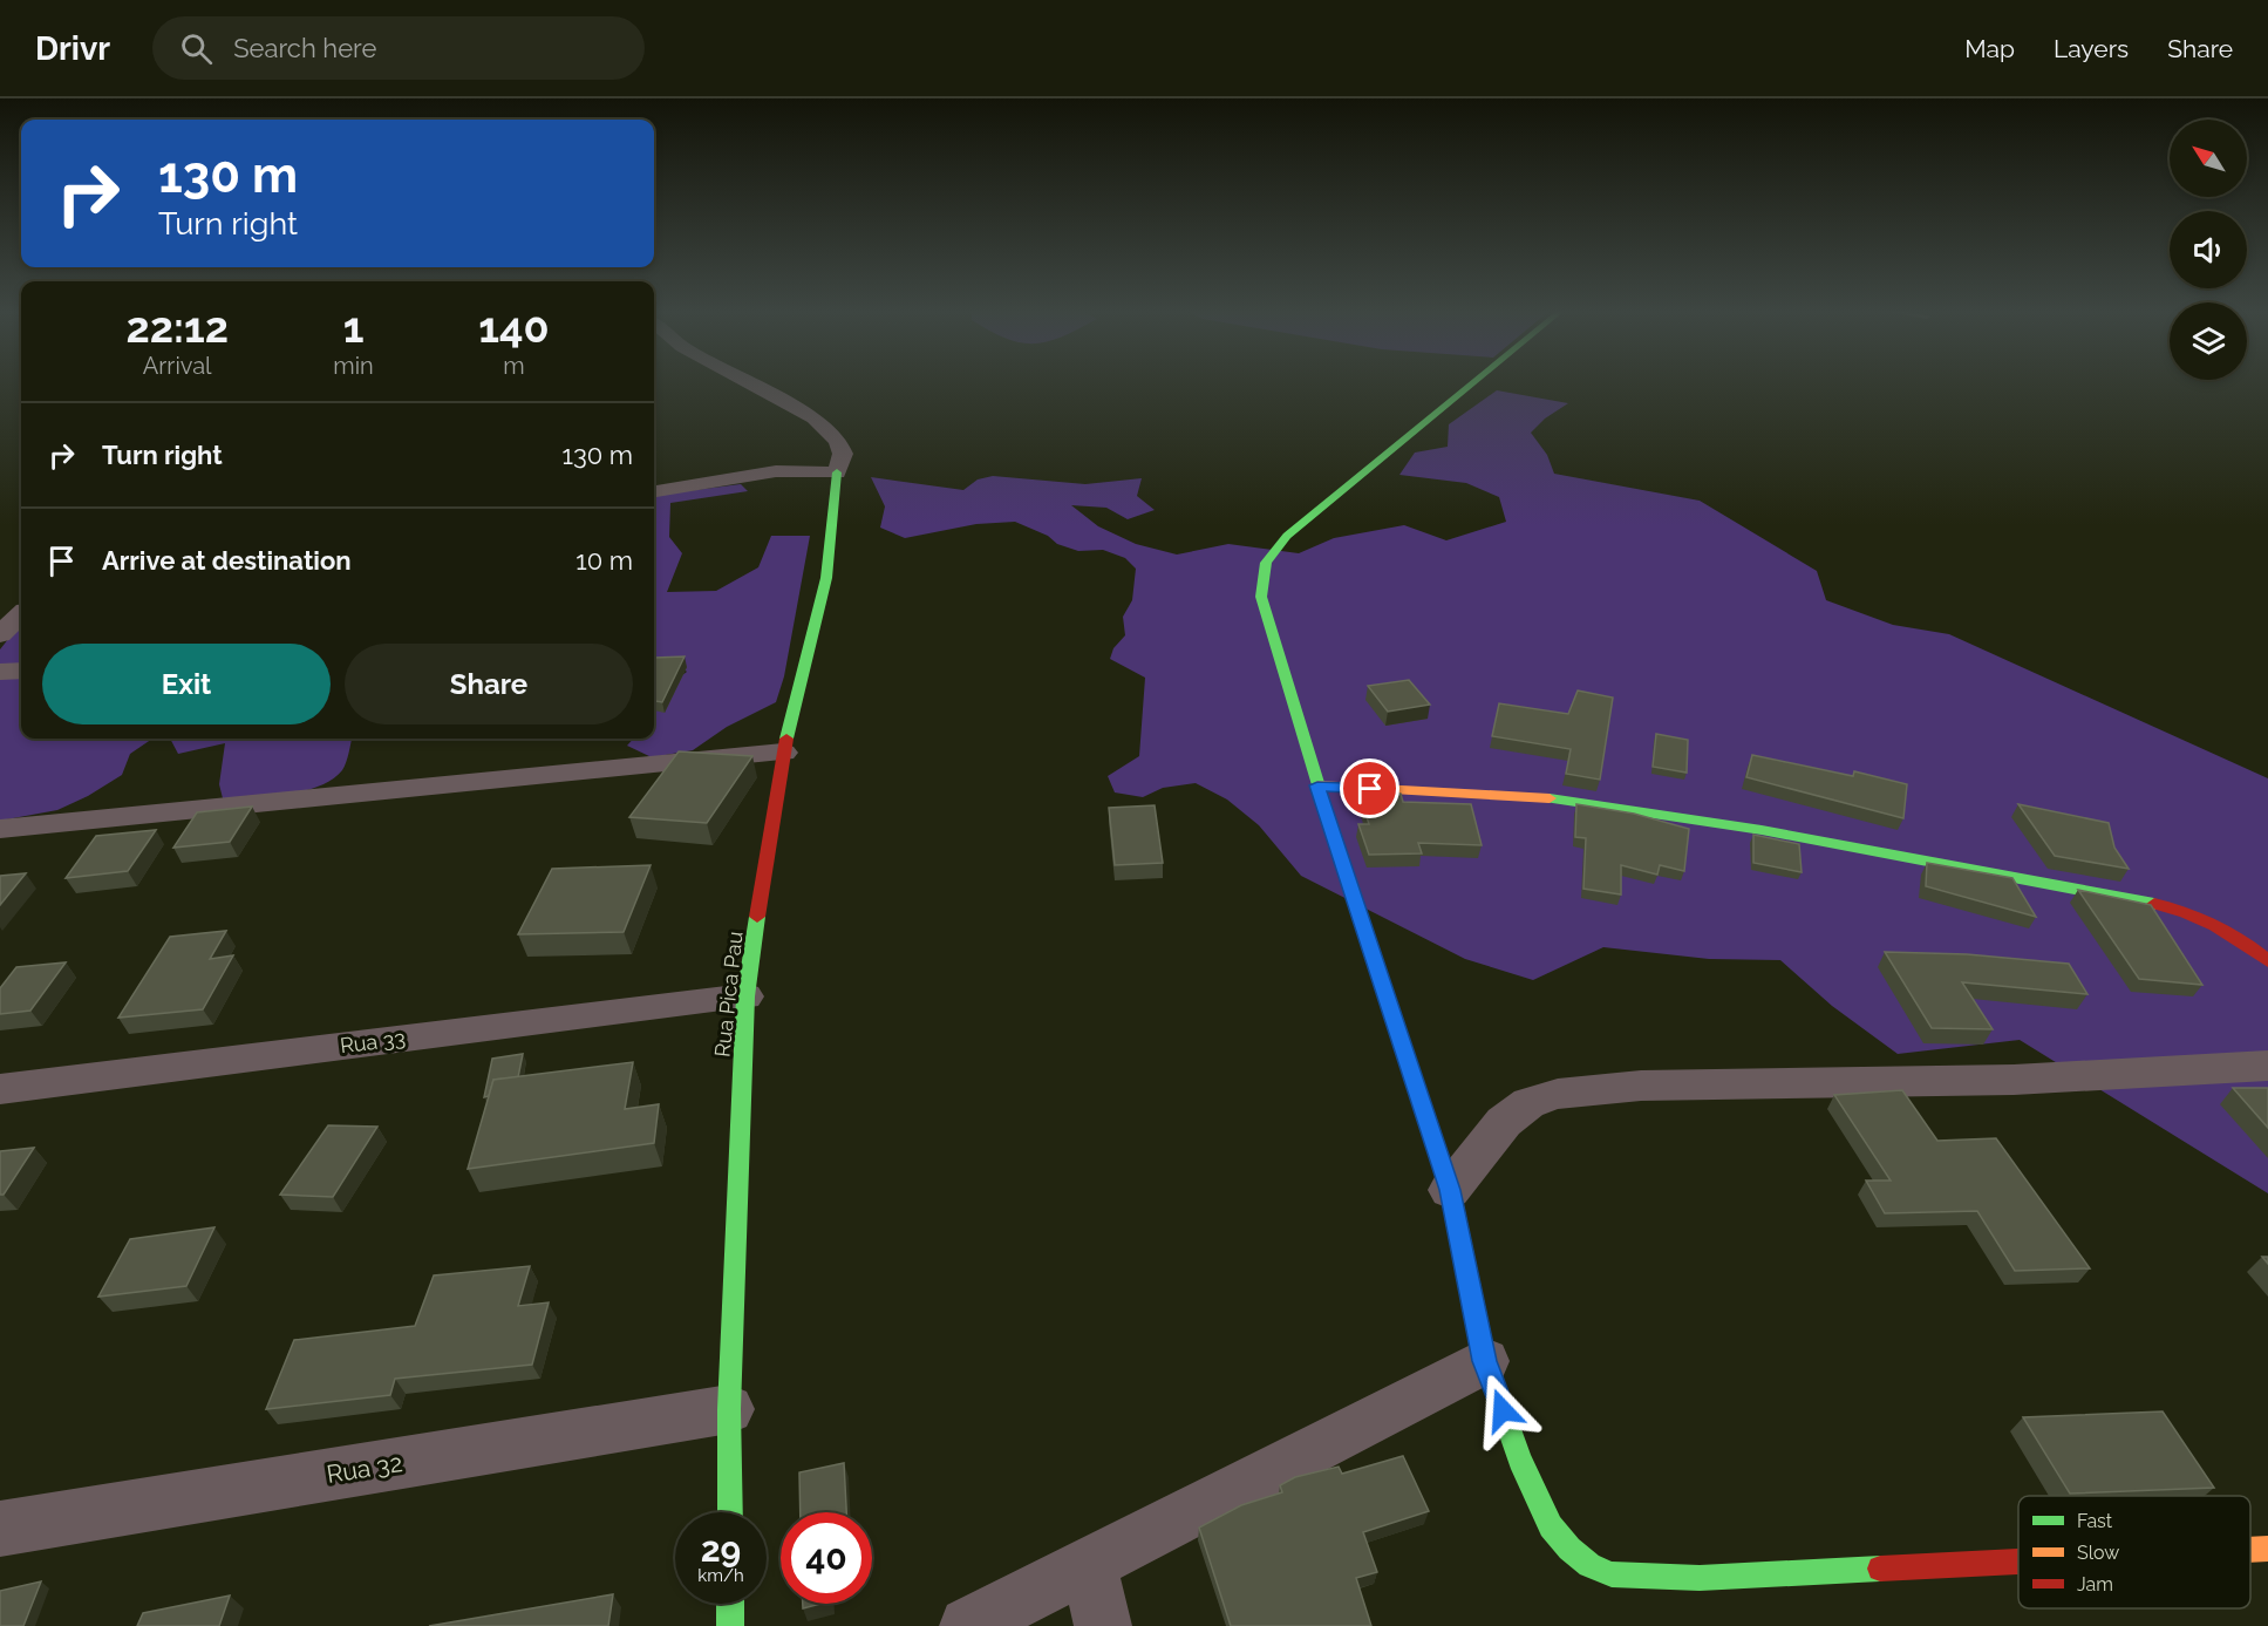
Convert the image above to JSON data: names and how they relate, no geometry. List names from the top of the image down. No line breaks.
{"streets":{"street":["Rua Pica Pau","Rua 33","Rua 32"]},"crossings":[["Rua Pica Pau","Rua 33"],["Rua Pica Pau","Rua 32"]],"legend":["Fast","Slow","Jam"],"north":"top left","page":{"header":"Drivr","search":"Search here","nav":["Map","Layers","Share"],"turn":["130 m","Turn right"],"eta":["22:12","Arrival","1","min","140","m"],"list":[{"name":"Turn right","value":"130 m"},{"name":"Arrive at destination","value":"10 m"}],"buttons":["Exit","Share"],"speed":"29 km/h","limit":"40"}}
